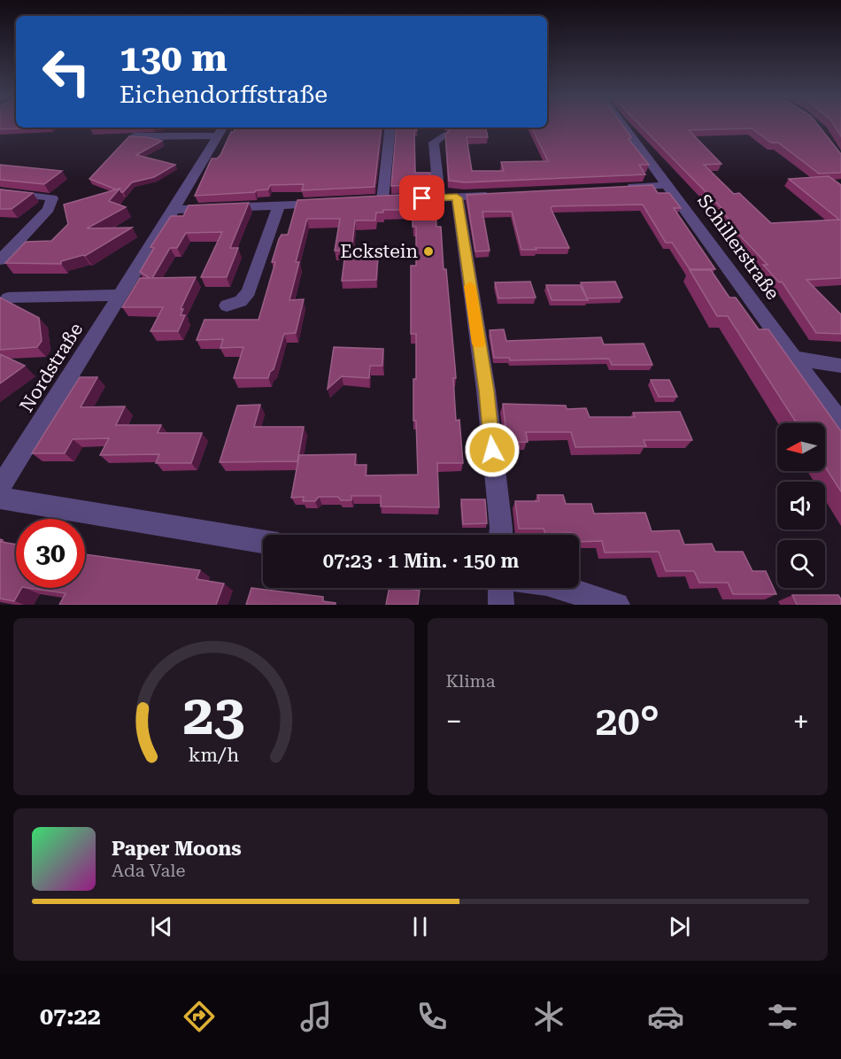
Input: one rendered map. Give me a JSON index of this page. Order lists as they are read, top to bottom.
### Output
{
  "streets": {
    "street": ["Schillerstraße", "Nordstraße"]
  },
  "places": ["Eckstein"],
  "north": "left",
  "page": {
    "turn": ["130 m", "Eichendorffstraße"],
    "limit": "30",
    "trip": "07:23 · 1 Min. · 150 m",
    "tile": "Klima",
    "heat": ["−", "20°", "+"],
    "song": ["Paper Moons", "Ada Vale"],
    "tabs": "07:22",
    "gauge": ["23", "km/h"]
  }
}
